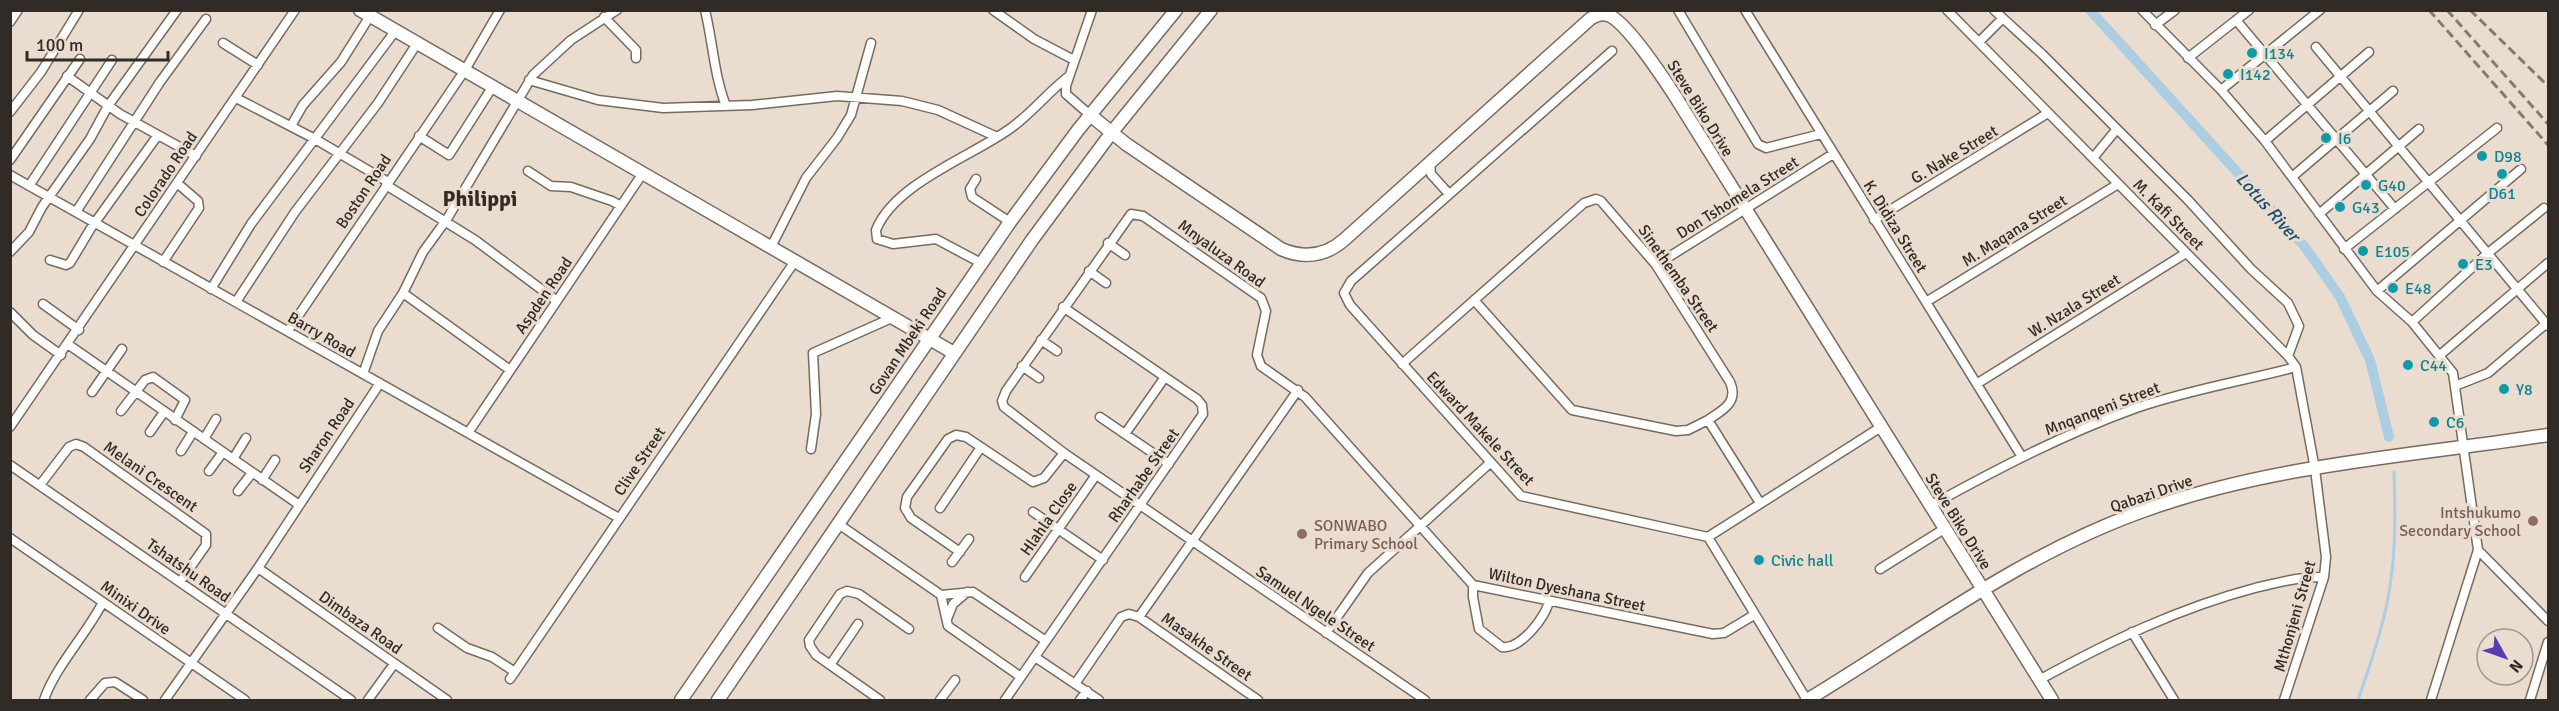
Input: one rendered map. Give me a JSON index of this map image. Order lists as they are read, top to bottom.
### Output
{
  "streets": {
    "main road": ["Steve Biko Drive", "Govan Mbeki Road", "Qabazi Drive"],
    "street": [
      "G. Nake Street",
      "Colorado Road",
      "Boston Road",
      "Don Tshomela Street",
      "M. Kafi Street",
      "K. Didiza Street",
      "M. Maqana Street",
      "Mnyaluza Road",
      "Sinethemba Street",
      "Aspden Road",
      "W. Nzala Street",
      "Barry Road",
      "Mnqanqeni Street",
      "Edward Makele Street",
      "Sharon Road",
      "Clive Street",
      "Rharhabe Street",
      "Melani Crescent",
      "Hlahla Close",
      "Tshatshu Road",
      "Wilton Dyeshana Street",
      "Minixi Drive",
      "Samuel Ngele Street",
      "Mthonjeni Street",
      "Dimbaza Road",
      "Masakhe Street"
    ]
  },
  "crossings": [
    ["Steve Biko Drive", "Don Tshomela Street"],
    ["Steve Biko Drive", "Govan Mbeki Road"],
    ["Steve Biko Drive", "Mnqanqeni Street"],
    ["Steve Biko Drive", "Qabazi Drive"],
    ["G. Nake Street", "M. Kafi Street"],
    ["G. Nake Street", "K. Didiza Street"],
    ["Colorado Road", "Barry Road"],
    ["Boston Road", "Barry Road"],
    ["Don Tshomela Street", "K. Didiza Street"],
    ["Don Tshomela Street", "Sinethemba Street"],
    ["M. Kafi Street", "M. Maqana Street"],
    ["M. Kafi Street", "W. Nzala Street"],
    ["M. Kafi Street", "Mnqanqeni Street"],
    ["M. Kafi Street", "Qabazi Drive"],
    ["M. Kafi Street", "Mthonjeni Street"],
    ["K. Didiza Street", "M. Maqana Street"],
    ["K. Didiza Street", "W. Nzala Street"],
    ["K. Didiza Street", "Mnqanqeni Street"],
    ["Mnyaluza Road", "Rharhabe Street"],
    ["Mnyaluza Road", "Hlahla Close"],
    ["Mnyaluza Road", "Wilton Dyeshana Street"],
    ["Mnyaluza Road", "Samuel Ngele Street"],
    ["Sinethemba Street", "Edward Makele Street"],
    ["Aspden Road", "Barry Road"],
    ["Barry Road", "Sharon Road"],
    ["Barry Road", "Clive Street"],
    ["Sharon Road", "Tshatshu Road"],
    ["Sharon Road", "Minixi Drive"],
    ["Sharon Road", "Dimbaza Road"],
    ["Melani Crescent", "Tshatshu Road"],
    ["Qabazi Drive", "Mthonjeni Street"]
  ],
  "districts": ["Philippi"],
  "water": ["Lotus River"],
  "places": [
    "I134",
    "I142",
    "I6",
    "D98",
    "D61",
    "G40",
    "G43",
    "E105",
    "E3",
    "E48",
    "C44",
    "Y8",
    "C6",
    "Intshukumo Secondary School",
    "SONWABO Primary School",
    "Civic hall"
  ],
  "scale_bar": "100 m",
  "north": "bottom right"
}
